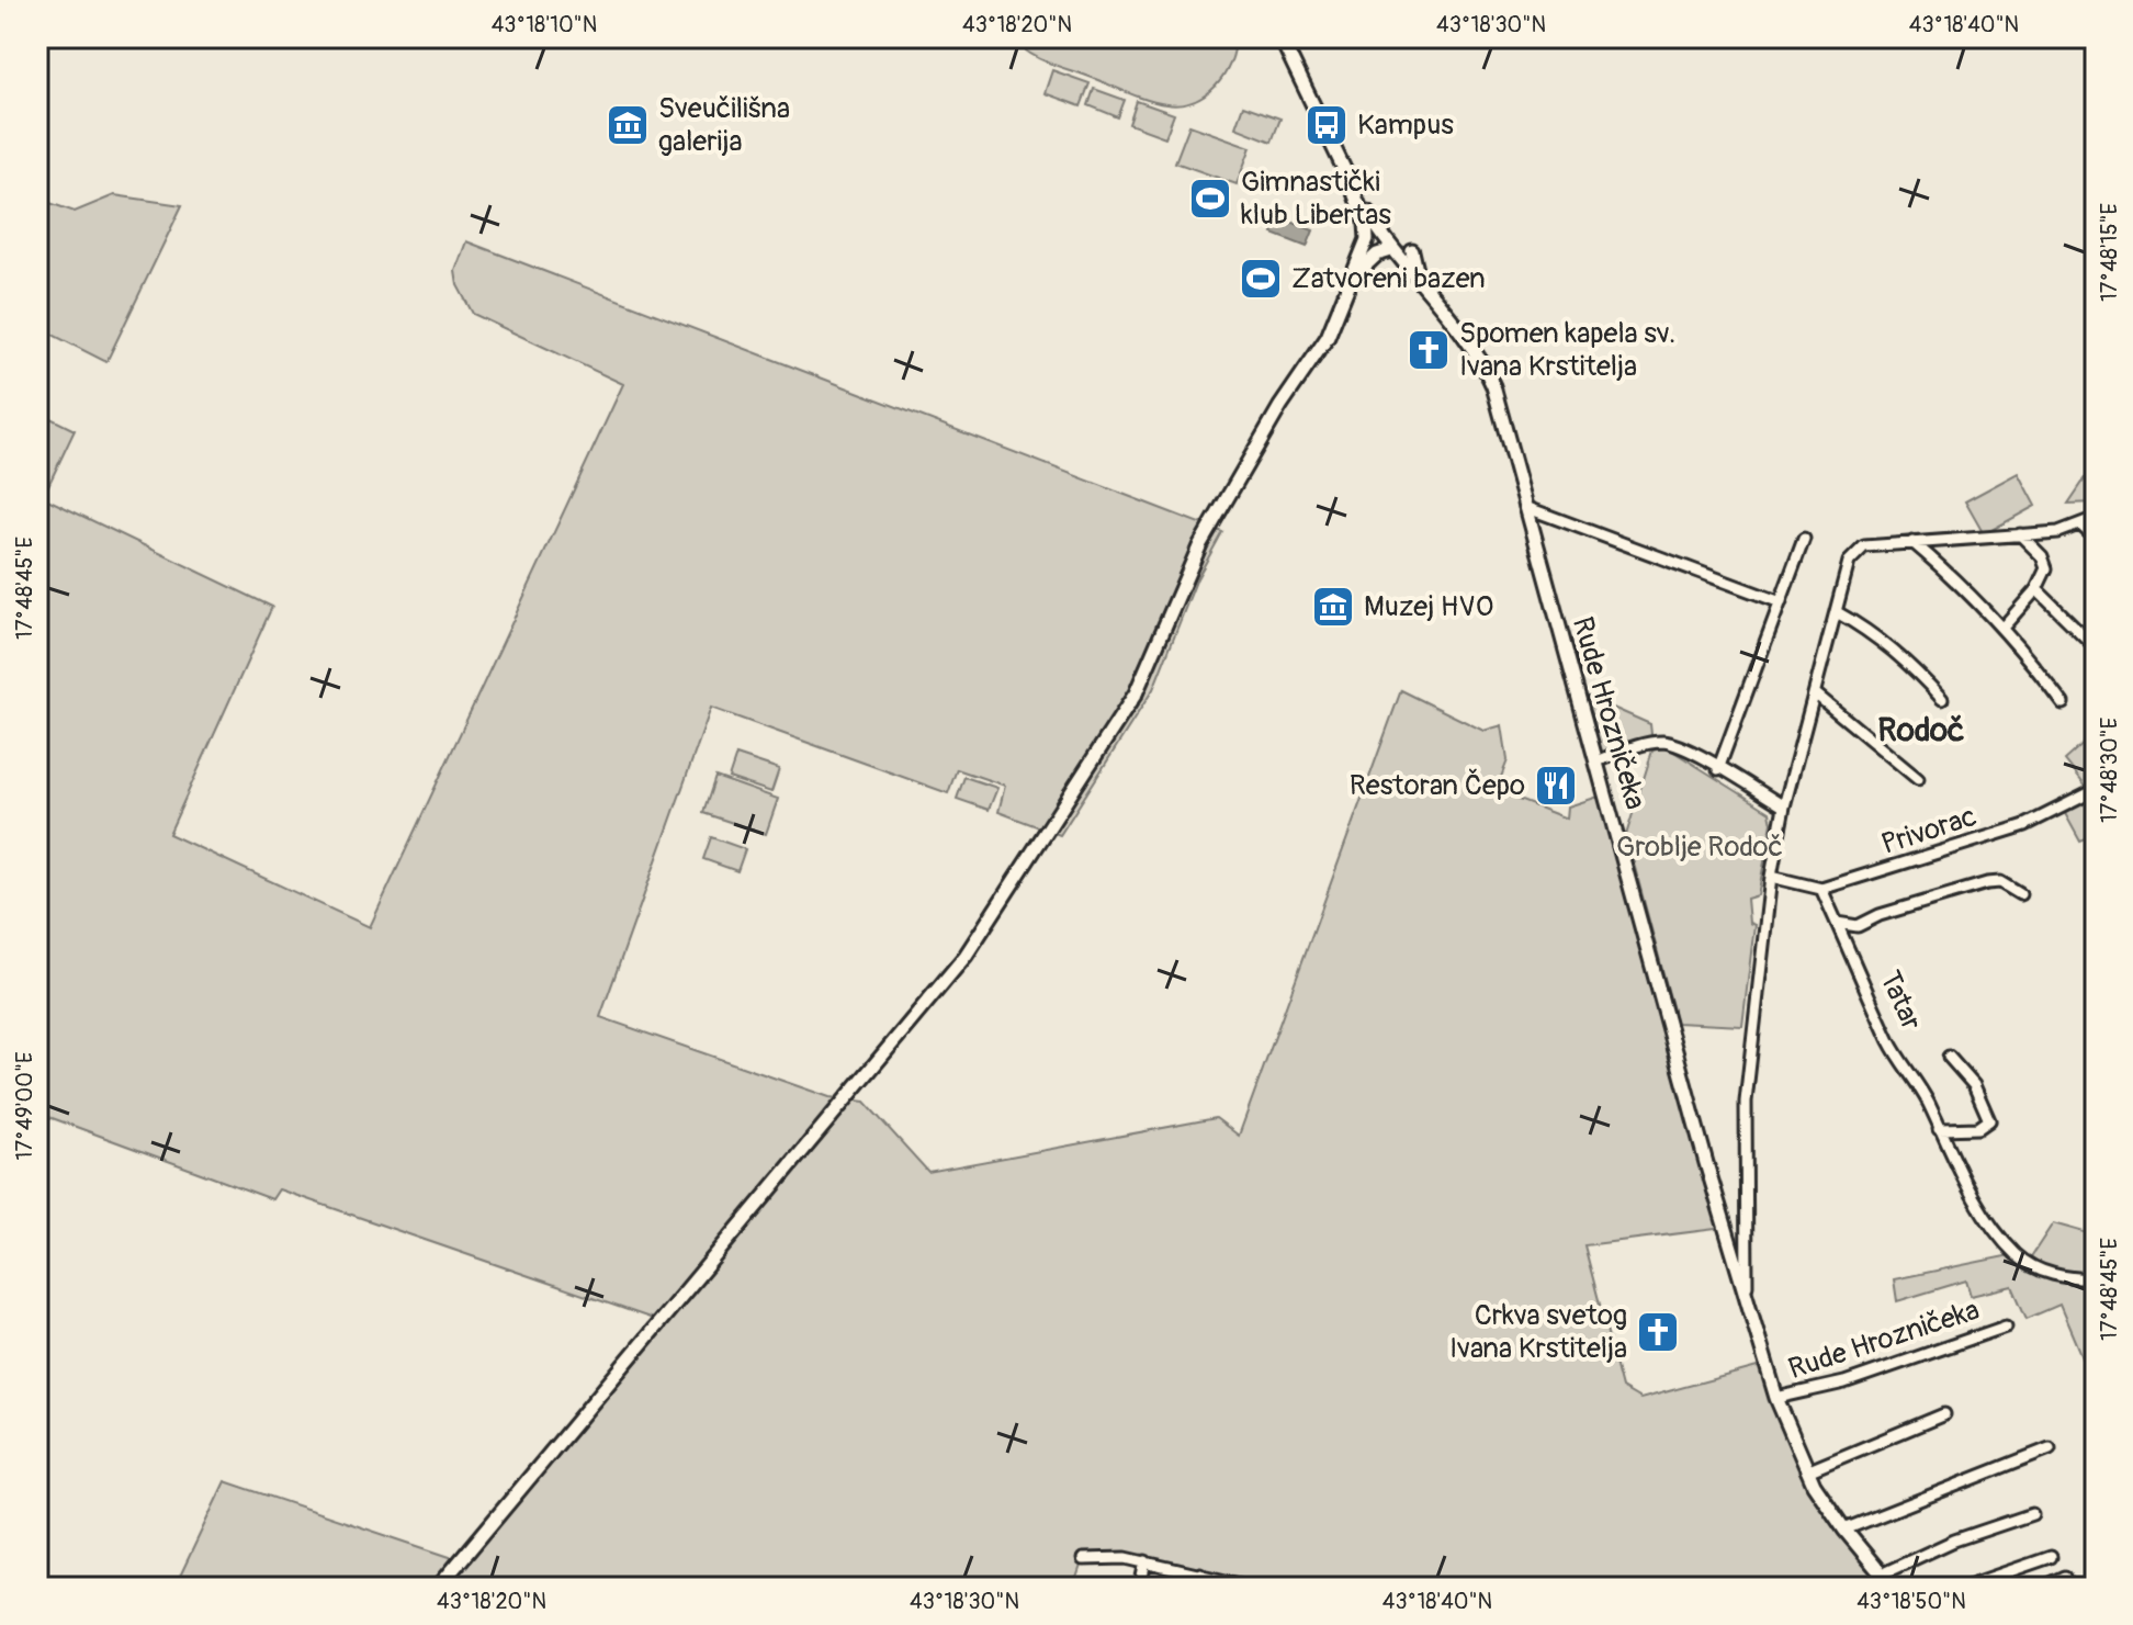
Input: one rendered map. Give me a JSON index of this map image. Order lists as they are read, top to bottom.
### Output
{
  "streets": {
    "street": ["Rude Hrozničeka", "Privorac", "Tatar"]
  },
  "crossings": [
    ["Privorac", "Tatar"]
  ],
  "districts": ["Rodoč"],
  "parks": ["Groblje Rodoč"],
  "places": {
    "museum": ["Sveučilišna galerija", "Muzej HVO"],
    "bus stop": ["Kampus"],
    "sports": ["Gimnastički klub Libertas", "Zatvoreni bazen"],
    "church": ["Spomen kapela sv. Ivana Krstitelja", "Crkva svetog Ivana Krstitelja"],
    "restaurant": ["Restoran Čepo"]
  },
  "coordinates": [
    "43°18'10\"N",
    "43°18'20\"N",
    "43°18'30\"N",
    "43°18'40\"N",
    "17°48'15\"E",
    "17°48'45\"E",
    "17°48'30\"E",
    "17°49'00\"E",
    "43°18'50\"N"
  ]
}
